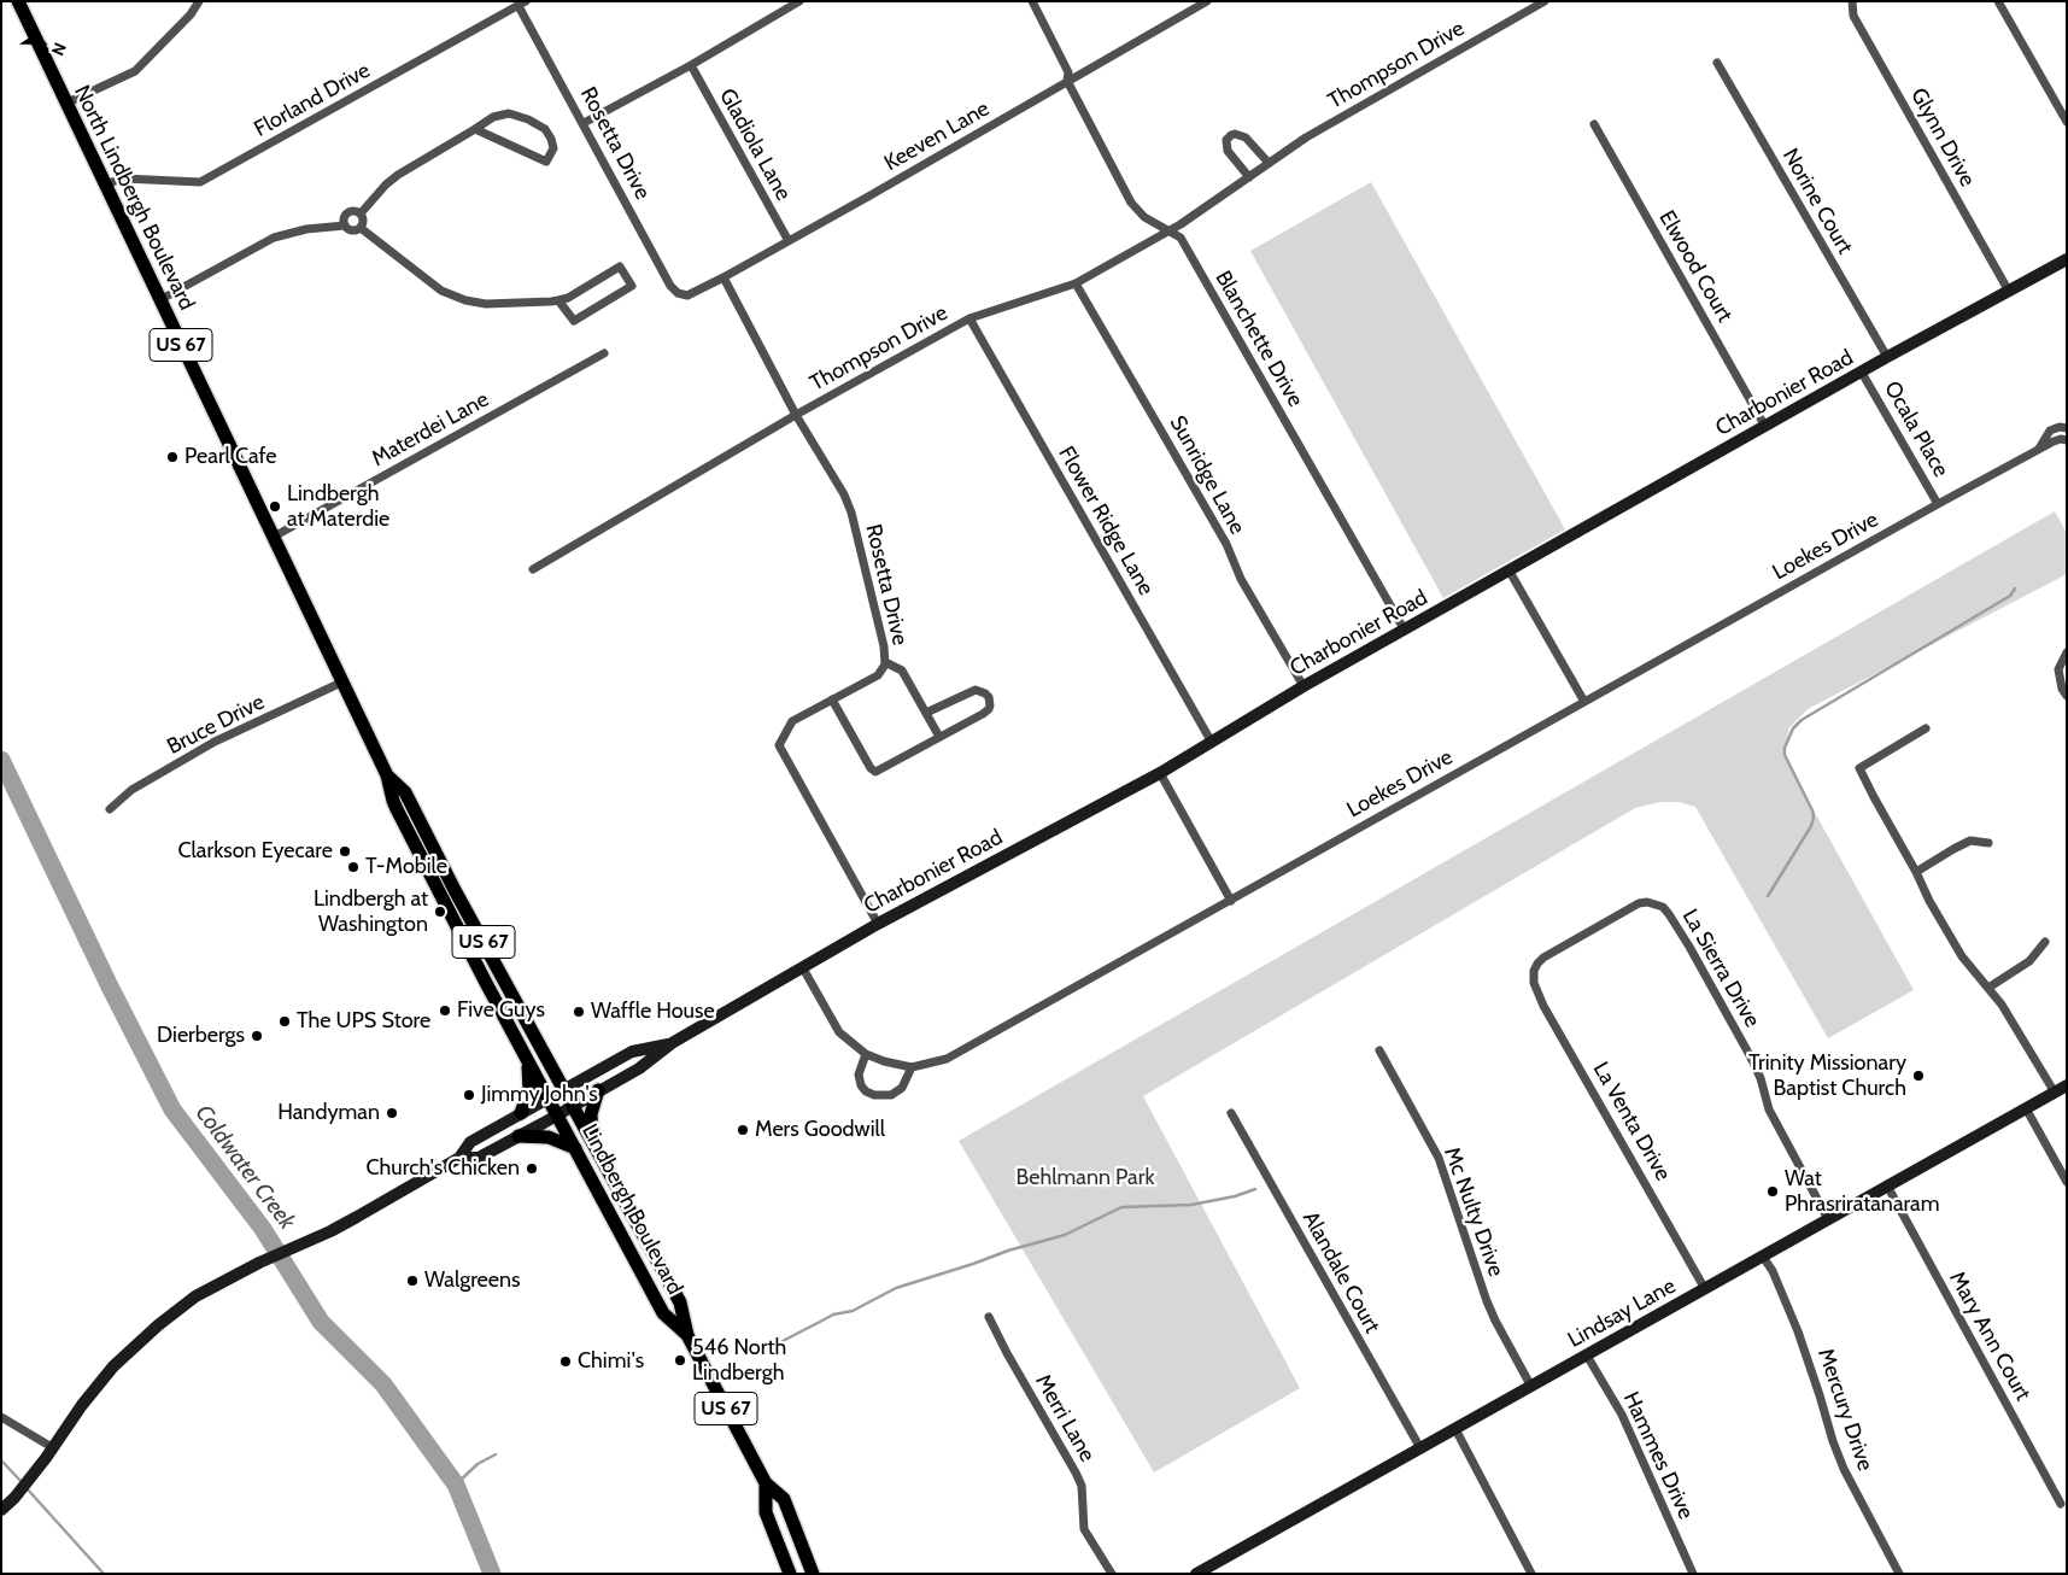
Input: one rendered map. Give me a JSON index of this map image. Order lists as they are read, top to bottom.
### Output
{
  "streets": {
    "main road": [
      "North Lindbergh Boulevard",
      "US 67",
      "Charbonier Road",
      "Lindbergh Boulevard",
      "Lindsay Lane"
    ],
    "street": [
      "Thompson Drive",
      "Florland Drive",
      "Keeven Lane",
      "Glynn Drive",
      "Rosetta Drive",
      "Gladiola Lane",
      "Norine Court",
      "Elwood Court",
      "Blanchette Drive",
      "Materdei Lane",
      "Ocala Place",
      "Sunridge Lane",
      "Flower Ridge Lane",
      "Loekes Drive",
      "Bruce Drive",
      "La Sierra Drive",
      "La Venta Drive",
      "Mc Nulty Drive",
      "Alandale Court",
      "Mary Ann Court",
      "Mercury Drive",
      "Merri Lane",
      "Hammes Drive"
    ]
  },
  "crossings": [
    ["Thompson Drive", "Rosetta Drive"],
    ["Thompson Drive", "Blanchette Drive"],
    ["Thompson Drive", "Sunridge Lane"],
    ["Thompson Drive", "Flower Ridge Lane"],
    ["Florland Drive", "Rosetta Drive"],
    ["Florland Drive", "North Lindbergh Boulevard"],
    ["Keeven Lane", "Rosetta Drive"],
    ["Keeven Lane", "Gladiola Lane"],
    ["Keeven Lane", "Blanchette Drive"],
    ["Glynn Drive", "Charbonier Road"],
    ["Rosetta Drive", "Charbonier Road"],
    ["North Lindbergh Boulevard", "Materdei Lane"],
    ["North Lindbergh Boulevard", "Bruce Drive"],
    ["North Lindbergh Boulevard", "Lindbergh Boulevard"],
    ["Norine Court", "Charbonier Road"],
    ["Elwood Court", "Charbonier Road"],
    ["Blanchette Drive", "Charbonier Road"],
    ["Charbonier Road", "Ocala Place"],
    ["Charbonier Road", "Sunridge Lane"],
    ["Charbonier Road", "Flower Ridge Lane"],
    ["Charbonier Road", "Loekes Drive"],
    ["Charbonier Road", "Lindbergh Boulevard"],
    ["Ocala Place", "Loekes Drive"],
    ["La Sierra Drive", "La Venta Drive"],
    ["La Sierra Drive", "Lindsay Lane"],
    ["La Venta Drive", "Lindsay Lane"],
    ["Mc Nulty Drive", "Lindsay Lane"],
    ["Alandale Court", "Lindsay Lane"],
    ["Lindsay Lane", "Mary Ann Court"],
    ["Lindsay Lane", "Mercury Drive"],
    ["Lindsay Lane", "Hammes Drive"]
  ],
  "water": ["Coldwater Creek"],
  "parks": ["Behlmann Park"],
  "places": [
    "Pearl Cafe",
    "Lindbergh at Materdie",
    "Clarkson Eyecare",
    "T-Mobile",
    "Lindbergh at Washington",
    "Five Guys",
    "Waffle House",
    "The UPS Store",
    "Dierbergs",
    "Trinity Missionary Baptist Church",
    "Jimmy John's",
    "Handyman",
    "Mers Goodwill",
    "Church's Chicken",
    "Wat Phrasriratanaram",
    "Walgreens",
    "546 North Lindbergh",
    "Chimi's"
  ],
  "north": "bottom right"
}
